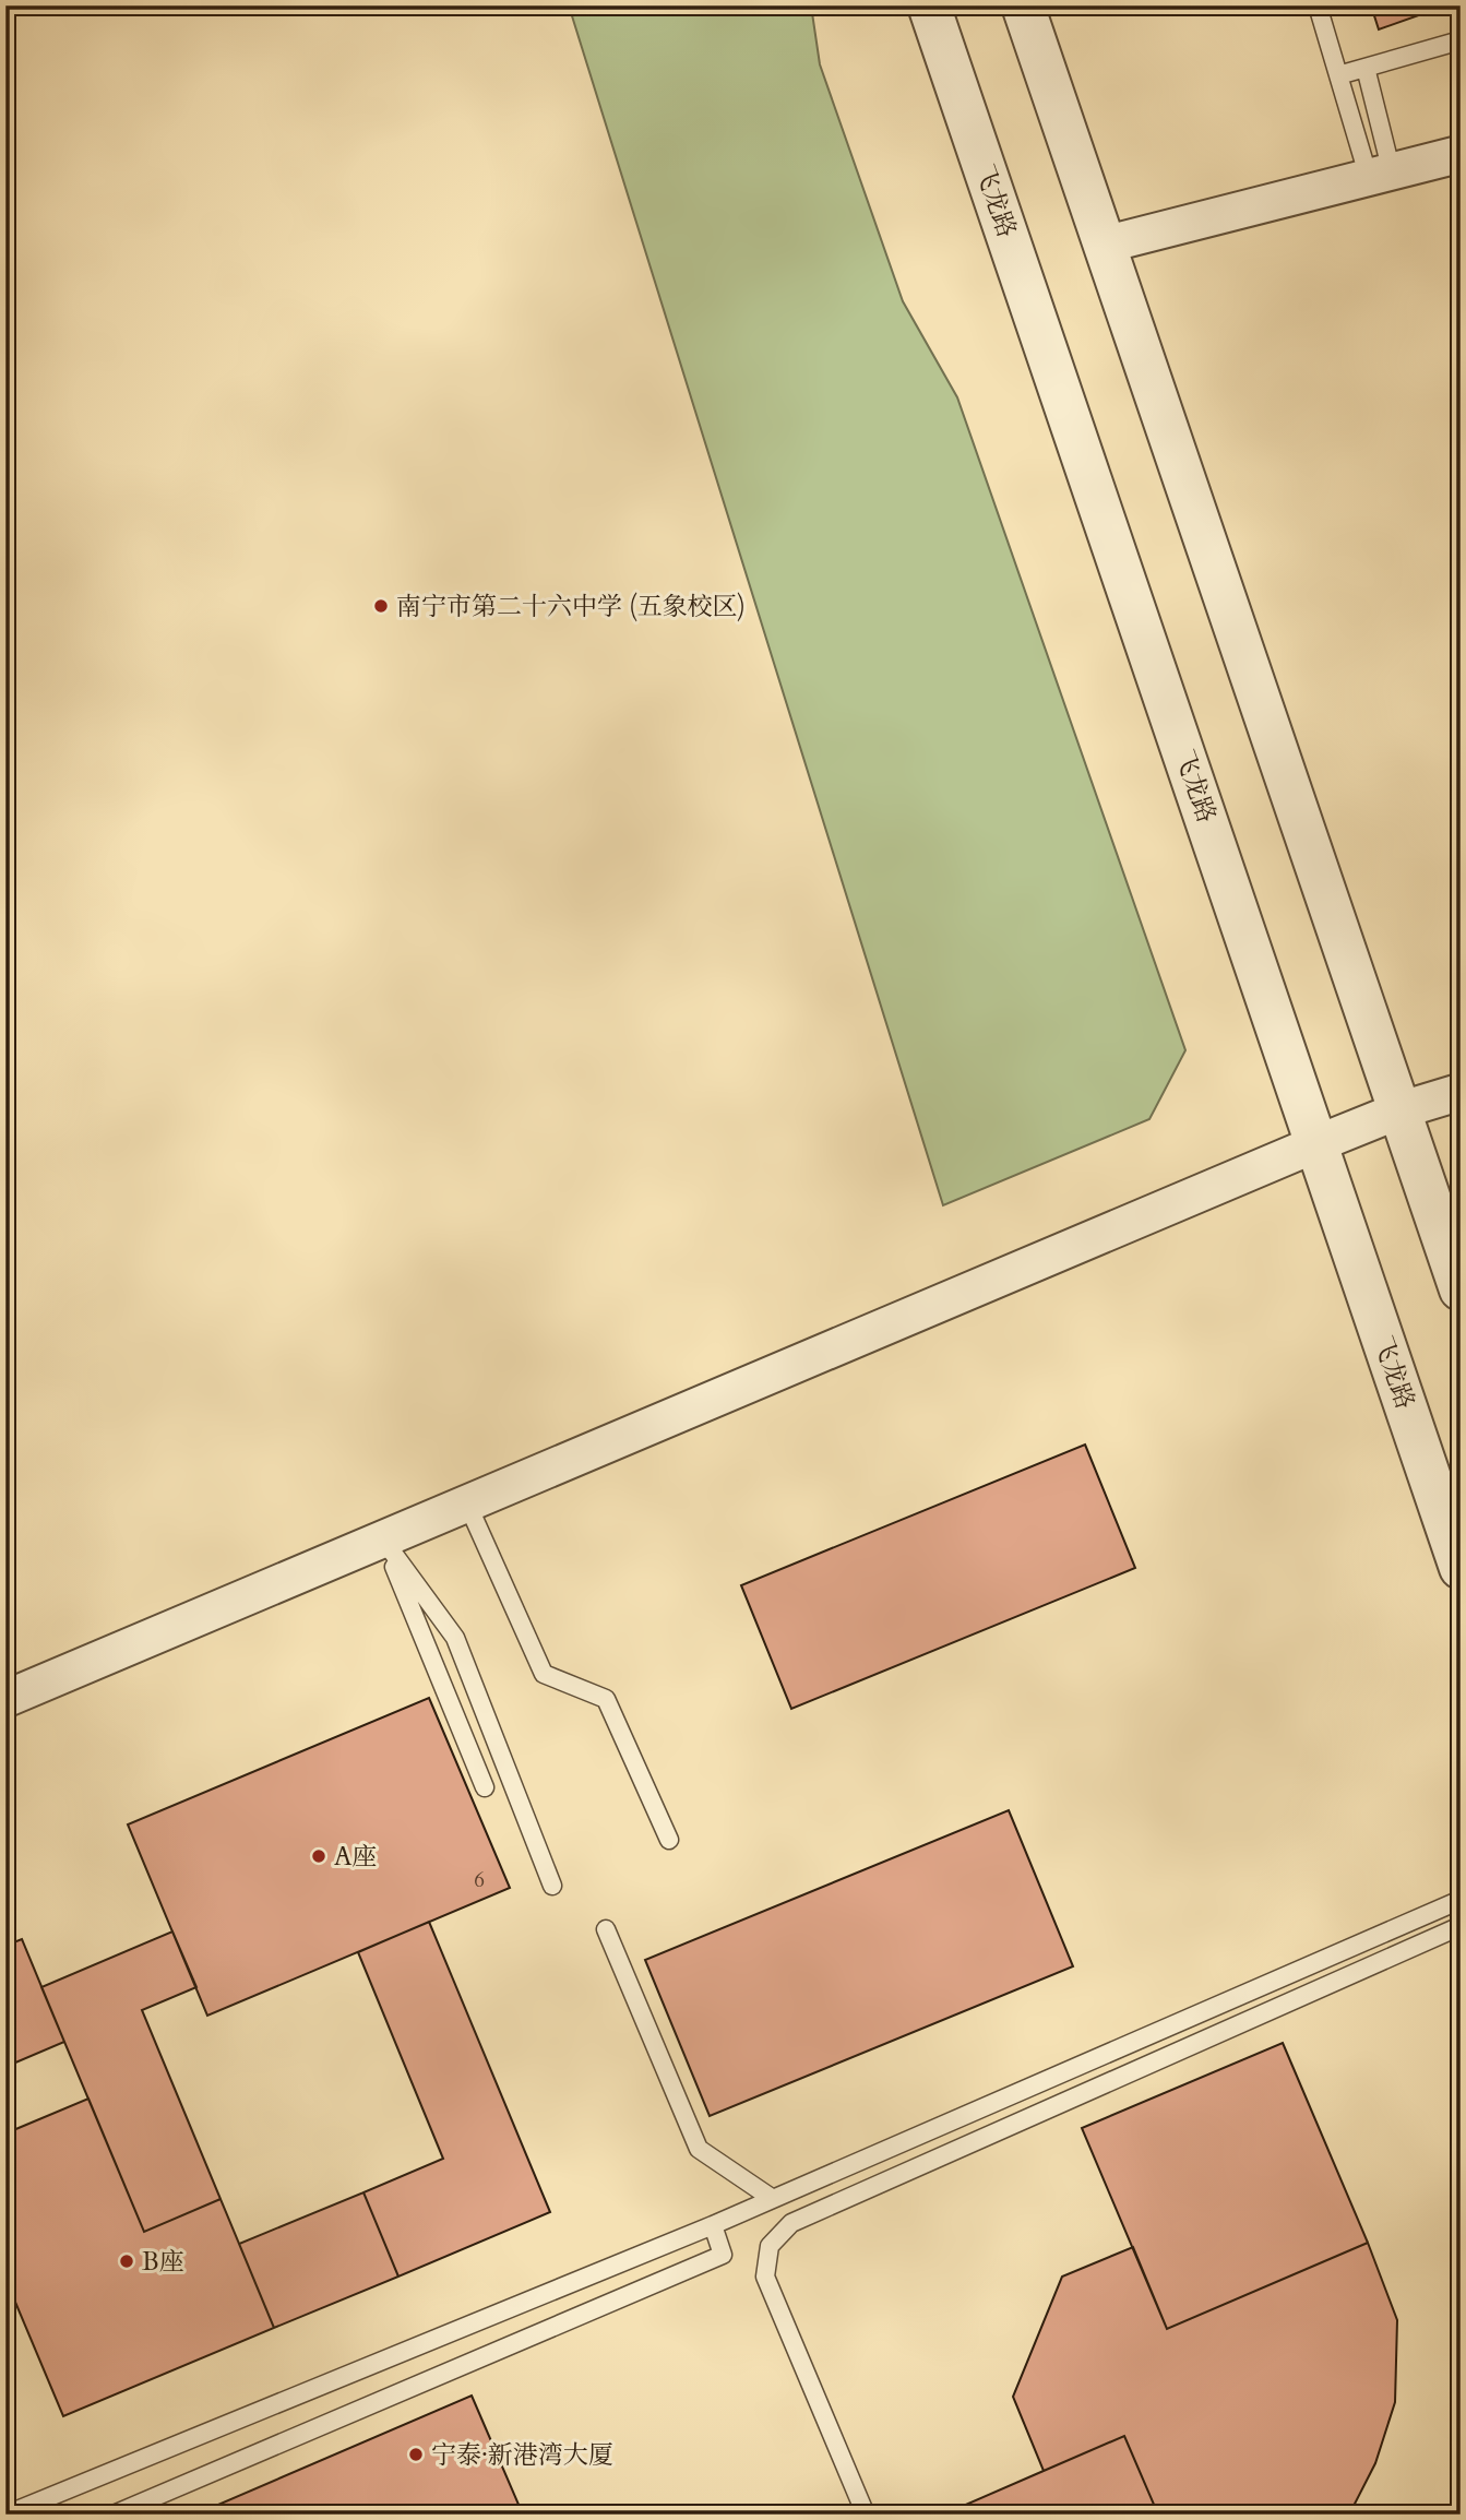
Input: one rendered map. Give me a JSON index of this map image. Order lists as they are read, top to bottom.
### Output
{
  "streets": {
    "street": ["飞龙路"]
  },
  "places": [
    "南宁市第二十六中学 (五象校区)",
    "A座",
    "B座",
    "宁泰·新港湾大厦"
  ],
  "house_numbers": ["6"]
}
